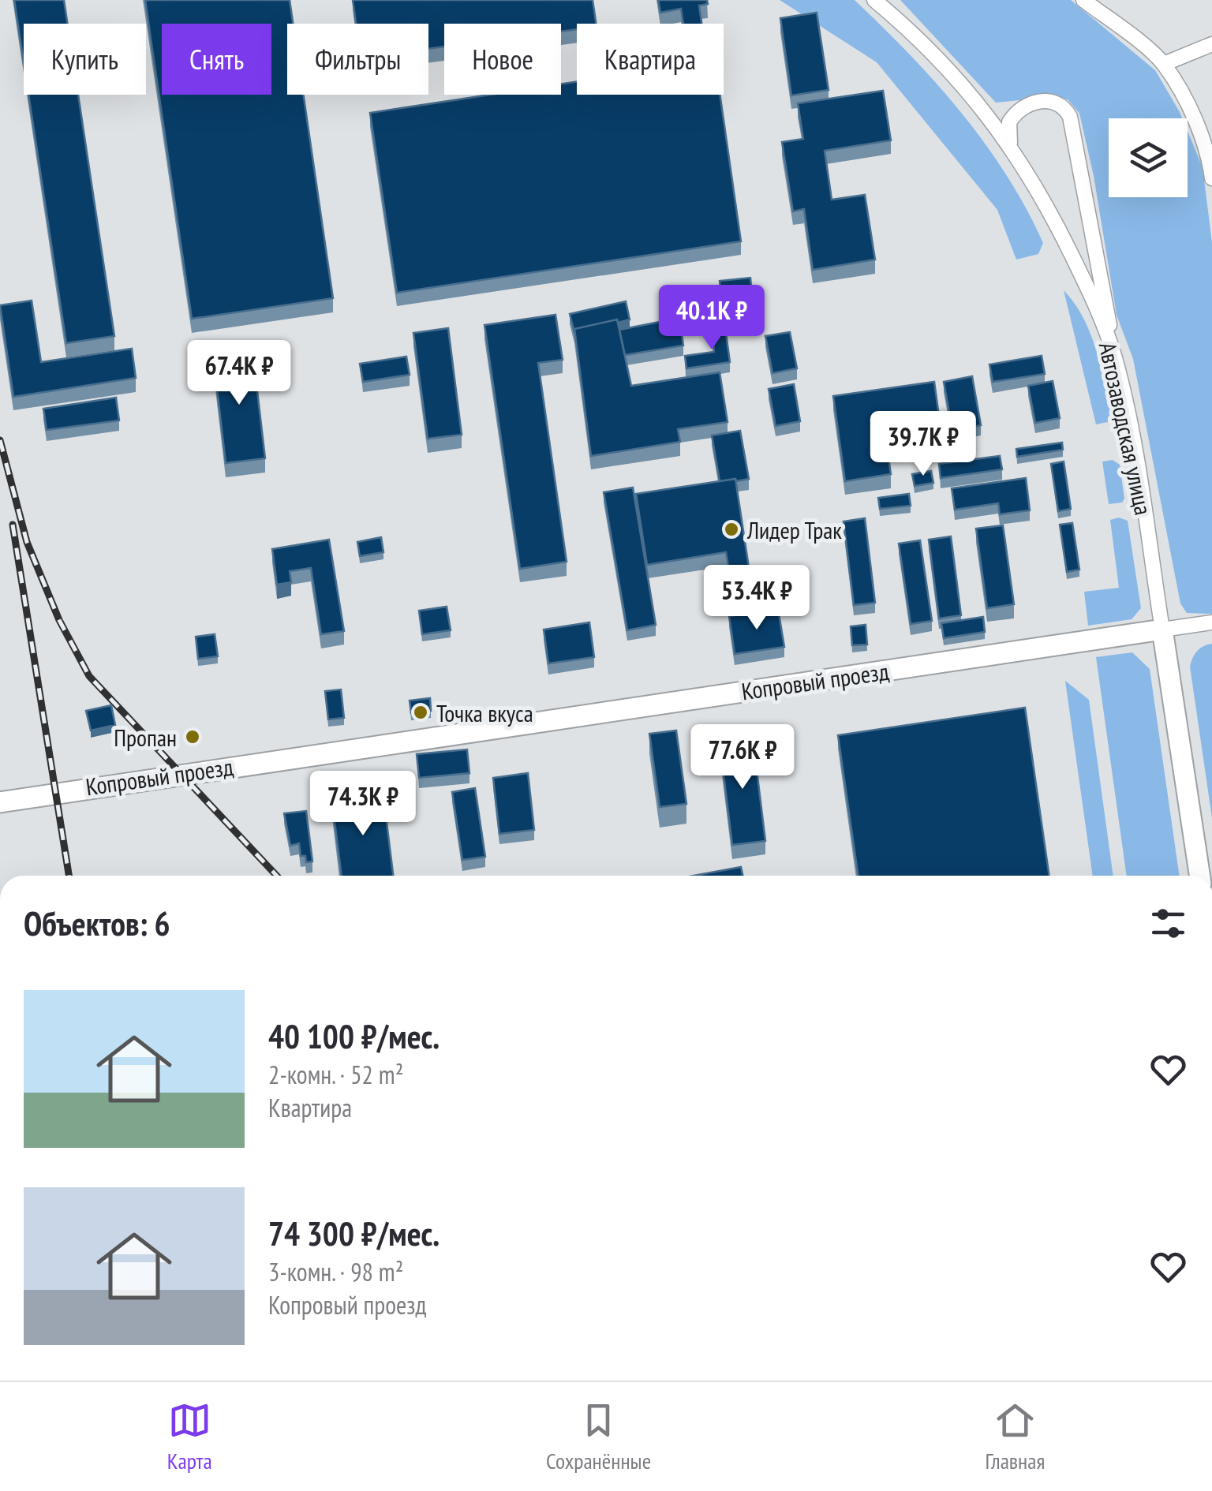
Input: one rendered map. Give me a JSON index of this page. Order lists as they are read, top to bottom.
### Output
{
  "streets": {
    "main road": ["Автозаводская улица", "Копровый проезд"]
  },
  "crossings": [
    ["Автозаводская улица", "Копровый проезд"]
  ],
  "places": ["Лидер Трак", "Точка вкуса", "Пропан"],
  "page": {
    "chip": [
      "Купить",
      "Снять",
      "Фильтры",
      "Новое",
      "Квартира"
    ],
    "price": [
      "40.1K ₽",
      "67.4K ₽",
      "39.7K ₽",
      "53.4K ₽",
      "77.6K ₽",
      "74.3K ₽"
    ],
    "heading": "Объектов: 6",
    "list": [
      {
        "name": "40 100 ₽/мес.",
        "note": "2-комн. · 52 m² · Квартира"
      },
      {
        "name": "74 300 ₽/мес.",
        "note": "3-комн. · 98 m² · Копровый проезд"
      }
    ],
    "tabs": ["Карта", "Сохранённые", "Главная"]
  }
}
